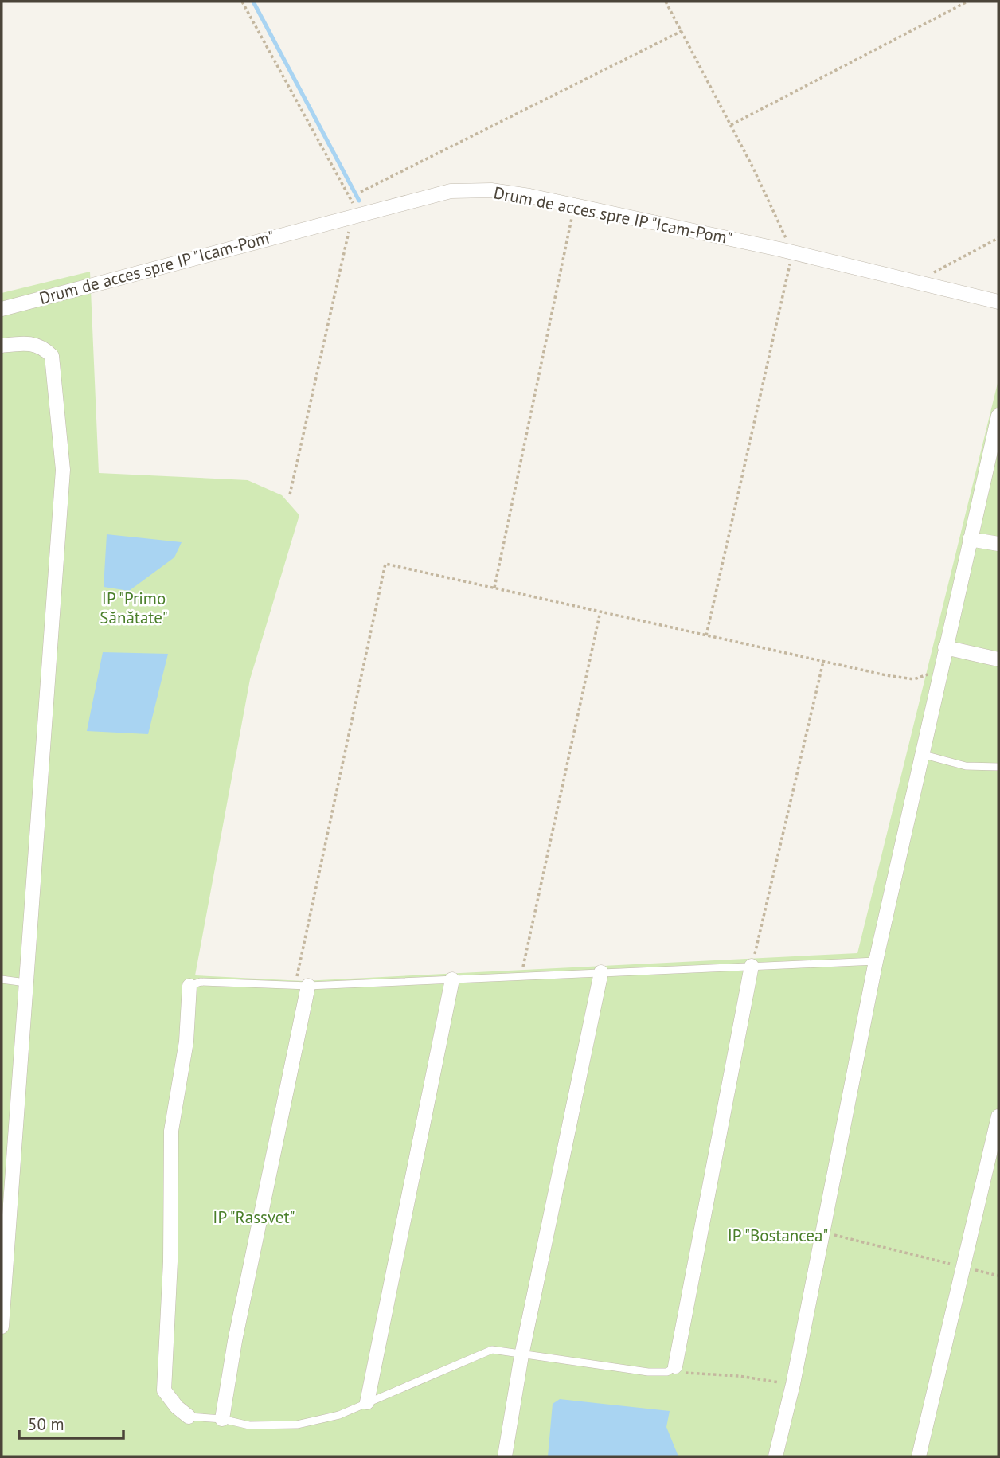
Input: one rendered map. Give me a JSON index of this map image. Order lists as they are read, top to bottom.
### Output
{
  "streets": {
    "street": ["Drum de acces spre IP \"Icam-Pom\""]
  },
  "parks": ["IP \"Primo Sănătate\"", "IP \"Rassvet\"", "IP \"Bostancea\""],
  "scale_bar": "50 m"
}
